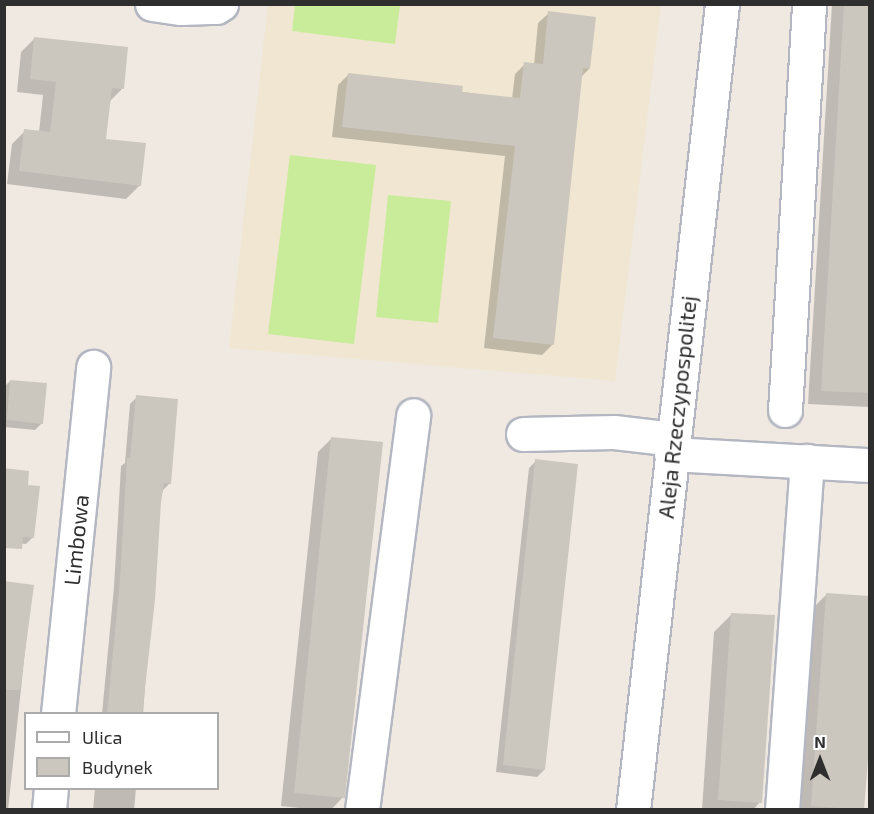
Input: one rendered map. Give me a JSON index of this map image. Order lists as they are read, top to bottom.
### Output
{
  "streets": {
    "street": ["Aleja Rzeczypospolitej", "Limbowa"]
  },
  "legend": ["Ulica", "Budynek"],
  "north": "top"
}
